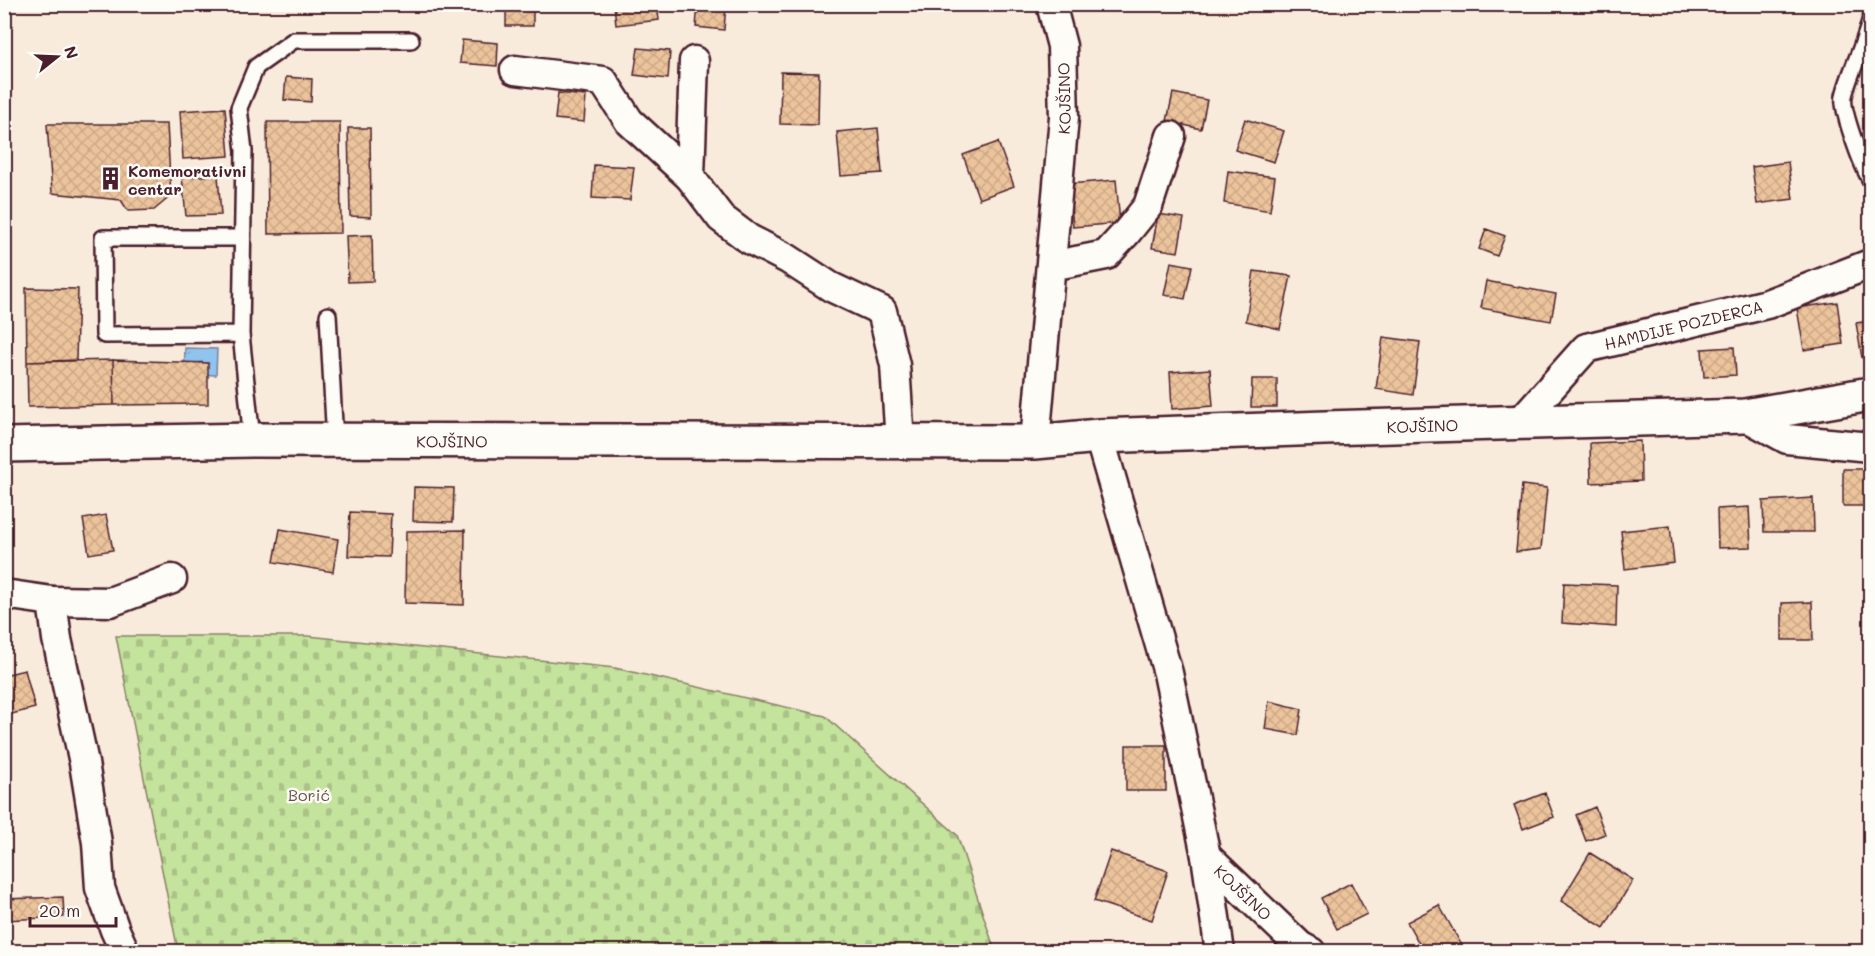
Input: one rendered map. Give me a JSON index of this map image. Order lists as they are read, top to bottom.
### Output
{
  "streets": {
    "street": ["KOJŠINO", "HAMDIJE POZDERCA"]
  },
  "crossings": [
    ["KOJŠINO", "HAMDIJE POZDERCA"]
  ],
  "parks": ["Borić"],
  "places": {
    "building": ["Komemorativni centar"]
  },
  "scale_bar": "20 m",
  "north": "right"
}
